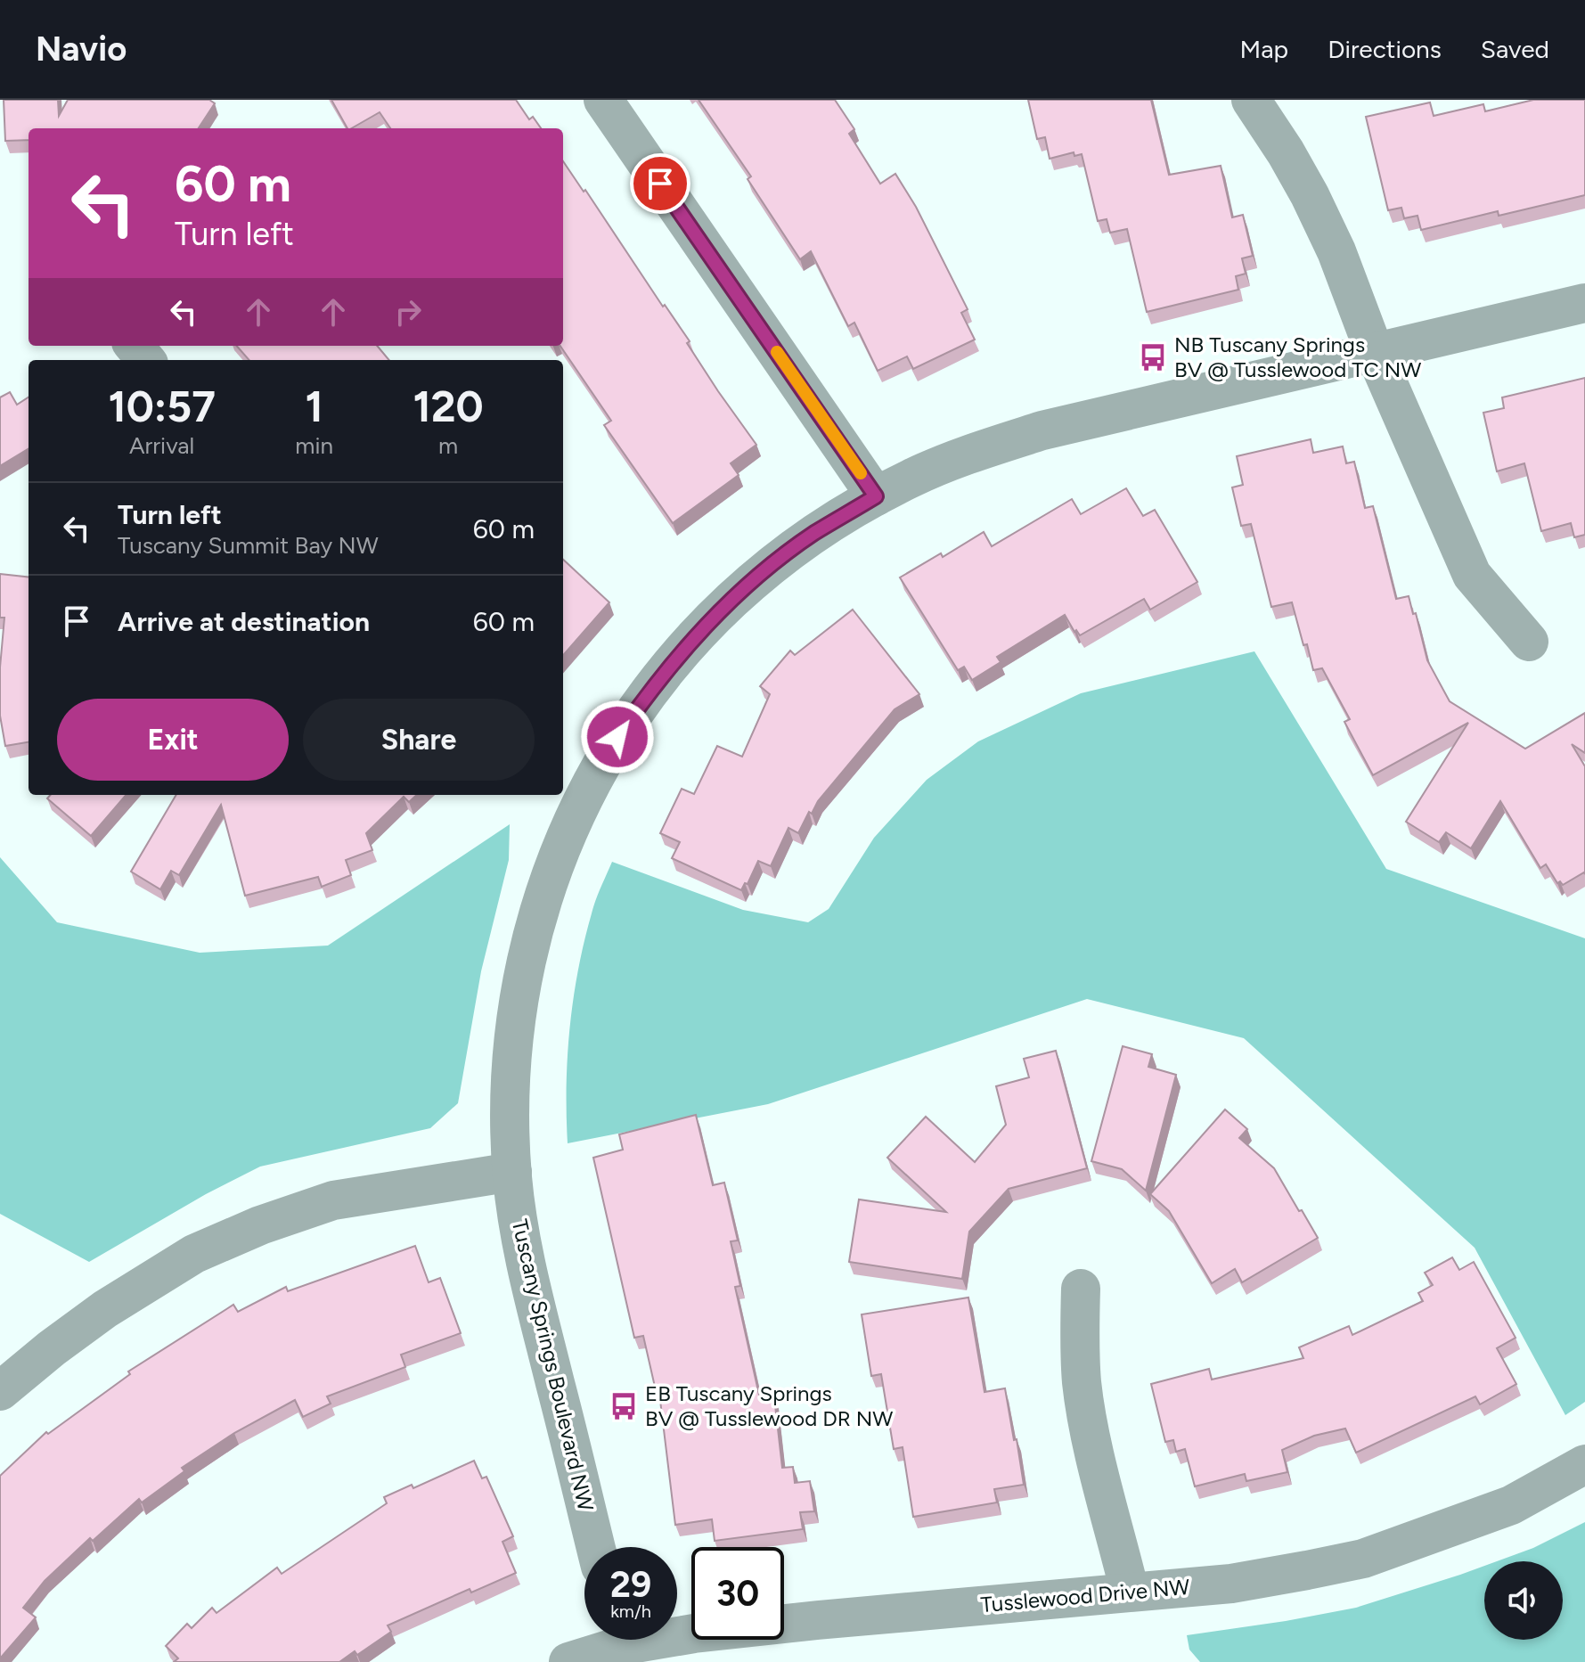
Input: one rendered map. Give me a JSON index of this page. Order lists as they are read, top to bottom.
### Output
{
  "streets": {
    "street": ["Tuscany Springs Boulevard NW", "Tusslewood Drive NW"]
  },
  "places": {
    "bus stop": ["NB Tuscany Springs BV @ Tusslewood TC NW", "EB Tuscany Springs BV @ Tusslewood DR NW"]
  },
  "page": {
    "header": "Navio",
    "nav": ["Map", "Directions", "Saved"],
    "turn": ["60 m", "Turn left"],
    "eta": [
      "10:57",
      "Arrival",
      "1",
      "min",
      "120",
      "m"
    ],
    "list": [
      {
        "name": "Turn left",
        "note": "Tuscany Summit Bay NW",
        "value": "60 m"
      },
      {
        "name": "Arrive at destination",
        "value": "60 m"
      }
    ],
    "buttons": ["Exit", "Share"],
    "speed": "29 km/h",
    "limit": "30"
  }
}
